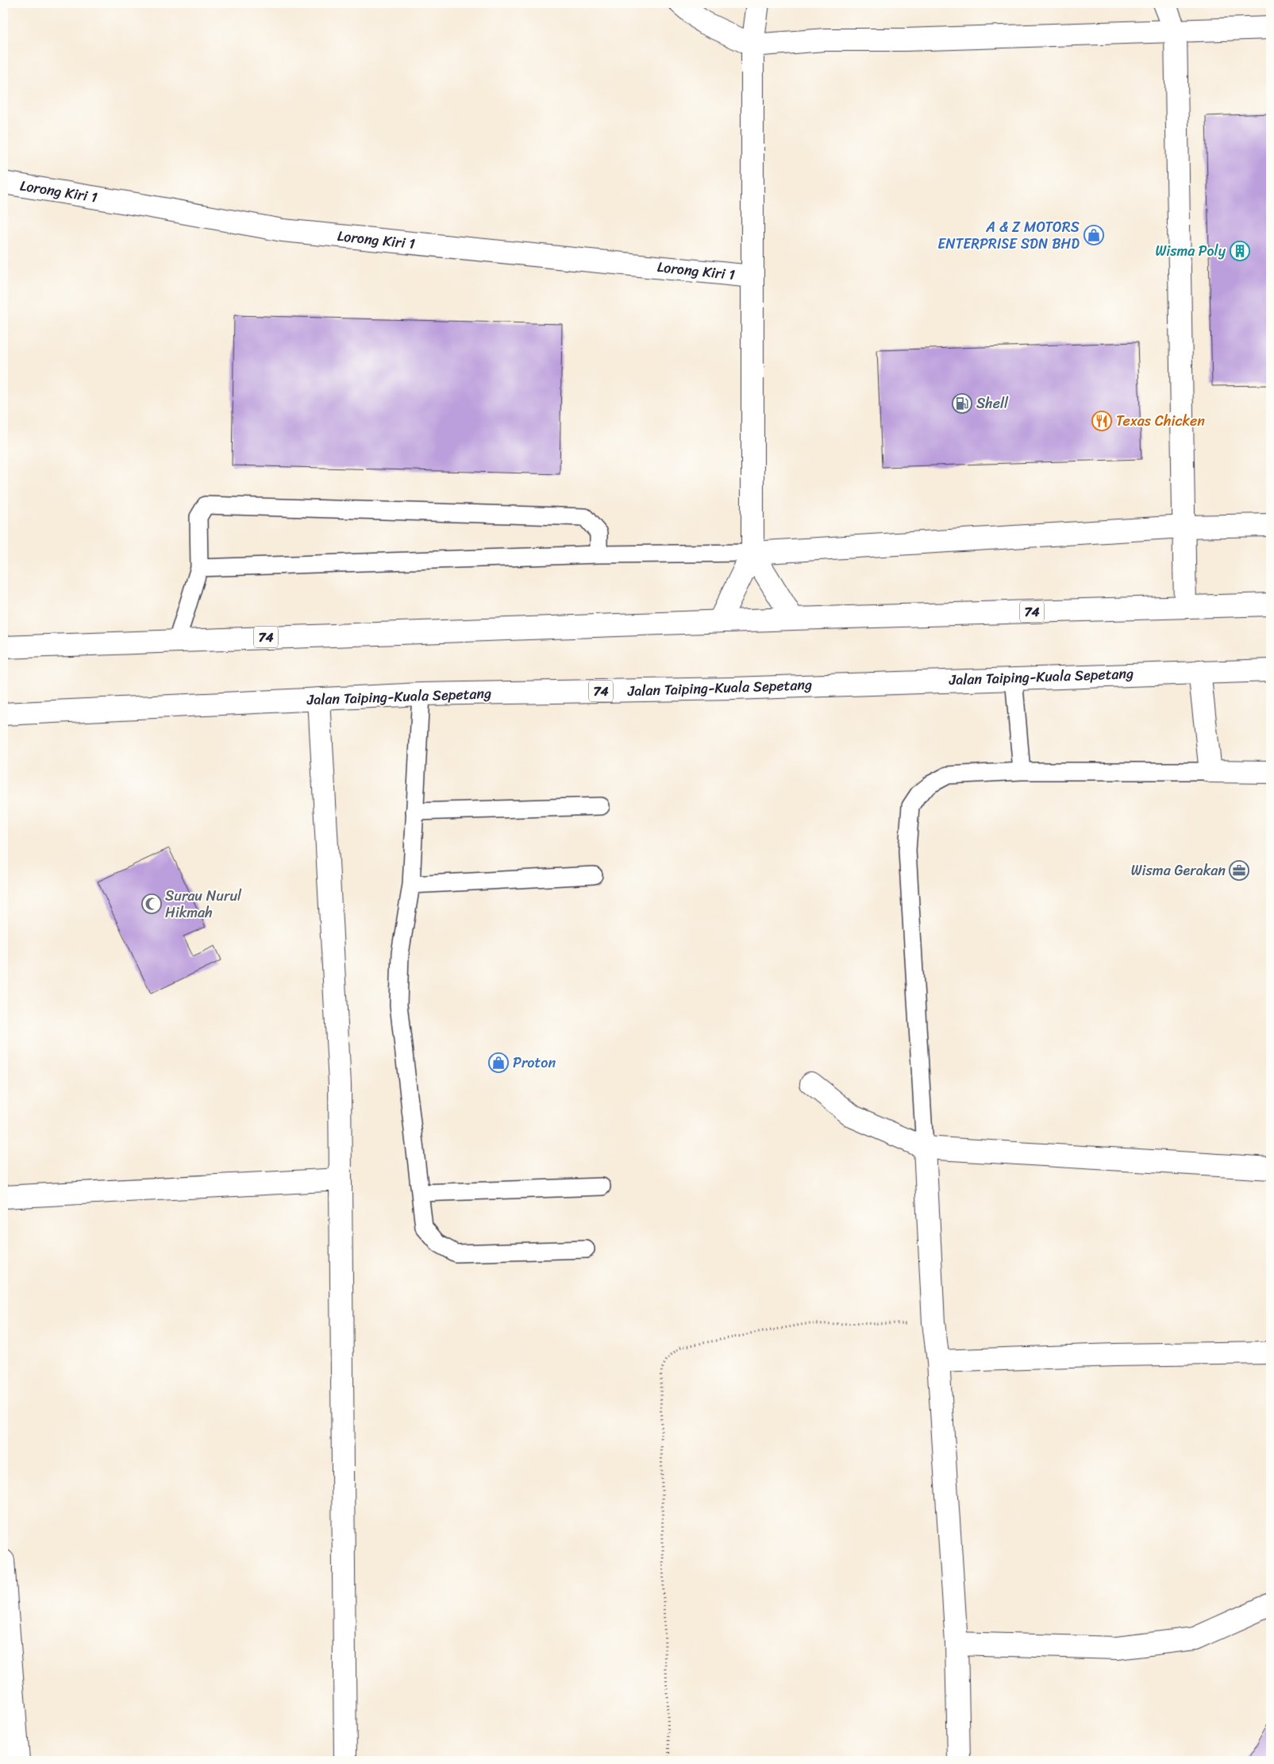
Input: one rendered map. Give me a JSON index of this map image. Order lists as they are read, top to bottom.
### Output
{
  "streets": {
    "street": ["Lorong Kiri 1", "74", "Jalan Taiping-Kuala Sepetang"]
  },
  "places": {
    "shop": ["A & Z MOTORS ENTERPRISE SDN BHD", "Proton"],
    "building": ["Wisma Poly"],
    "fuel station": ["Shell"],
    "restaurant": ["Texas Chicken"],
    "office": ["Wisma Gerakan"],
    "mosque": ["Surau Nurul Hikmah"]
  }
}
